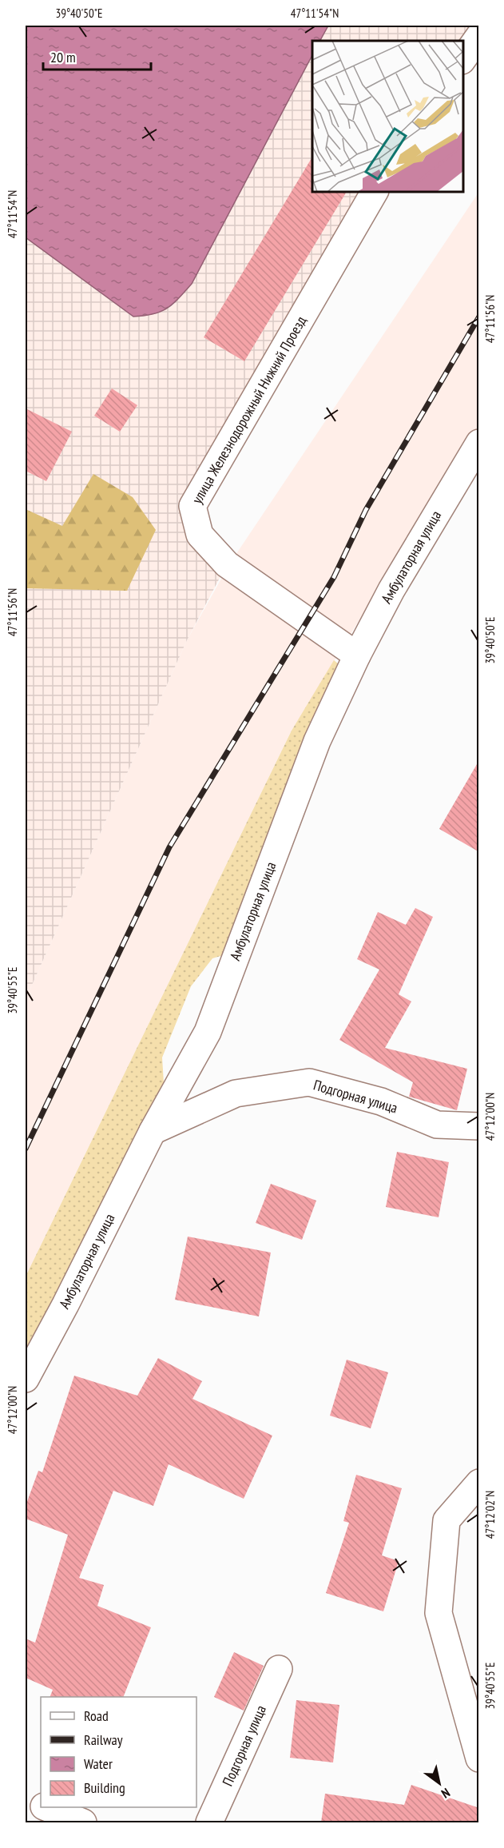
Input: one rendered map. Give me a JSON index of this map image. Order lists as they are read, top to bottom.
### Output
{
  "streets": {
    "street": ["улица Железнодорожный Нижний Проезд", "Амбулаторная улица", "Подгорная улица"]
  },
  "crossings": [
    ["улица Железнодорожный Нижний Проезд", "Амбулаторная улица"],
    ["Амбулаторная улица", "Подгорная улица"]
  ],
  "legend": [
    "Road",
    "Railway",
    "Water",
    "Building"
  ],
  "scale_bar": "20 m",
  "north": "bottom right",
  "coordinates": [
    "39°40'50\"E",
    "47°11'54\"N",
    "47°11'56\"N",
    "39°40'55\"E",
    "47°12'00\"N",
    "47°12'02\"N"
  ]
}
